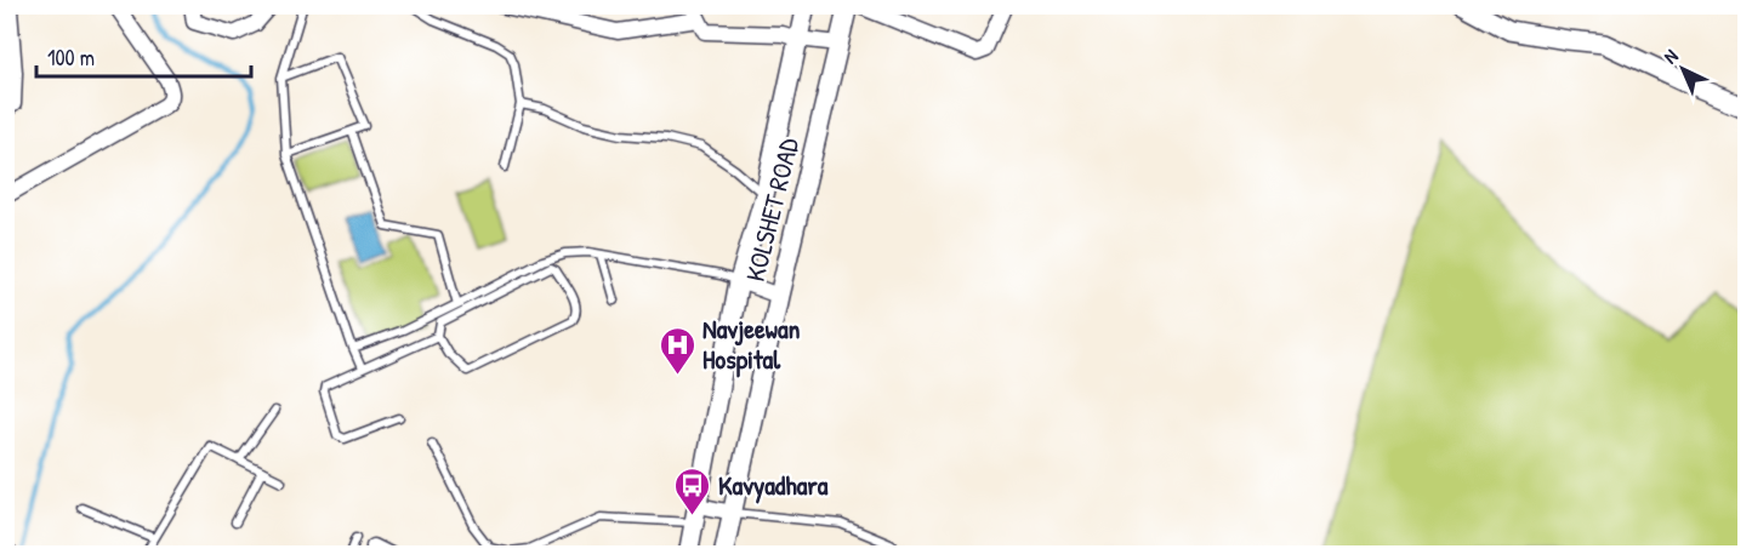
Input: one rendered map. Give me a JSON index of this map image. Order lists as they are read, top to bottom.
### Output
{
  "streets": {
    "street": ["KOLSHET ROAD"]
  },
  "places": {
    "hospital": ["Navjeewan Hospital"],
    "bus stop": ["Kavyadhara"]
  },
  "scale_bar": "100 m",
  "north": "top left"
}
